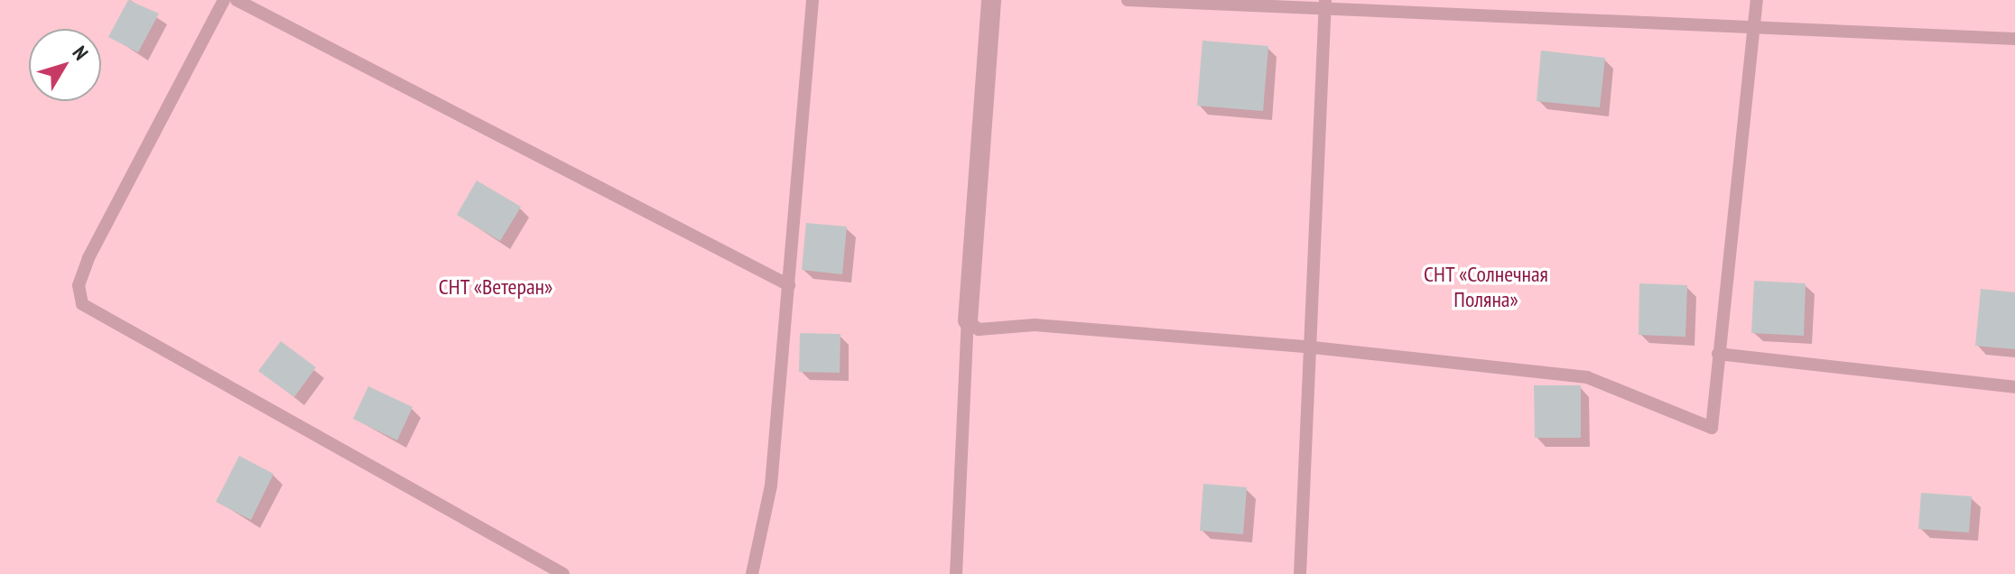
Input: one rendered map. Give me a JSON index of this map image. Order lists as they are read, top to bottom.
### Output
{
  "parks": ["СНТ «Солнечная Поляна»", "СНТ «Ветеран»"],
  "north": "top right"
}
